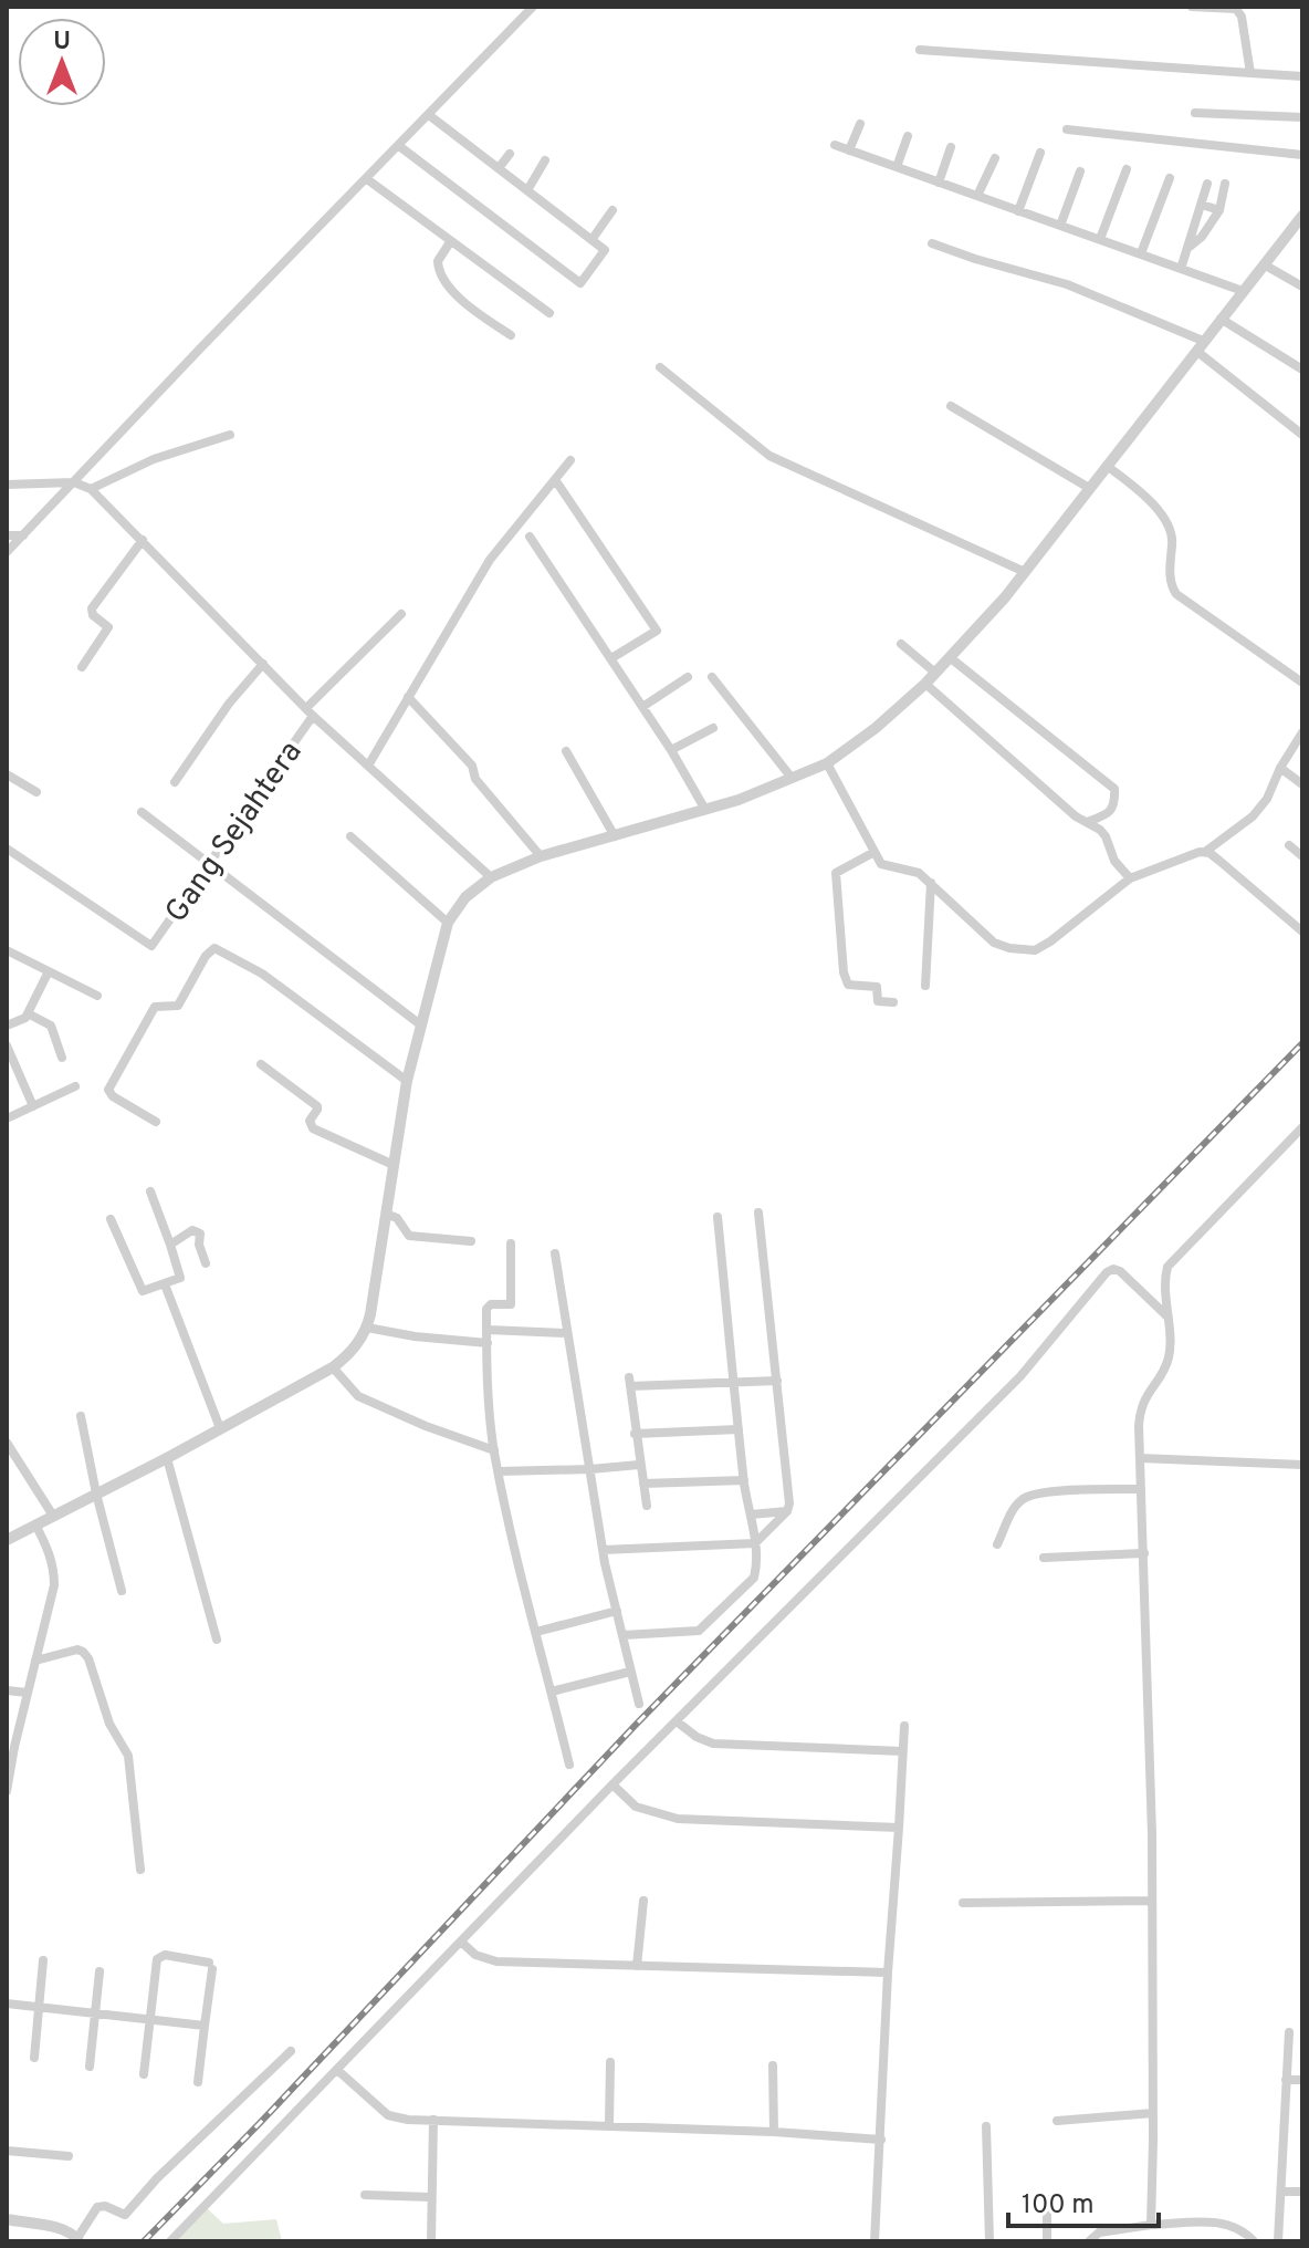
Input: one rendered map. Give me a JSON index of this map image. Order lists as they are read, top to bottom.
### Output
{
  "streets": {
    "street": ["Gang Sejahtera"]
  },
  "scale_bar": "100 m",
  "north": "top"
}
